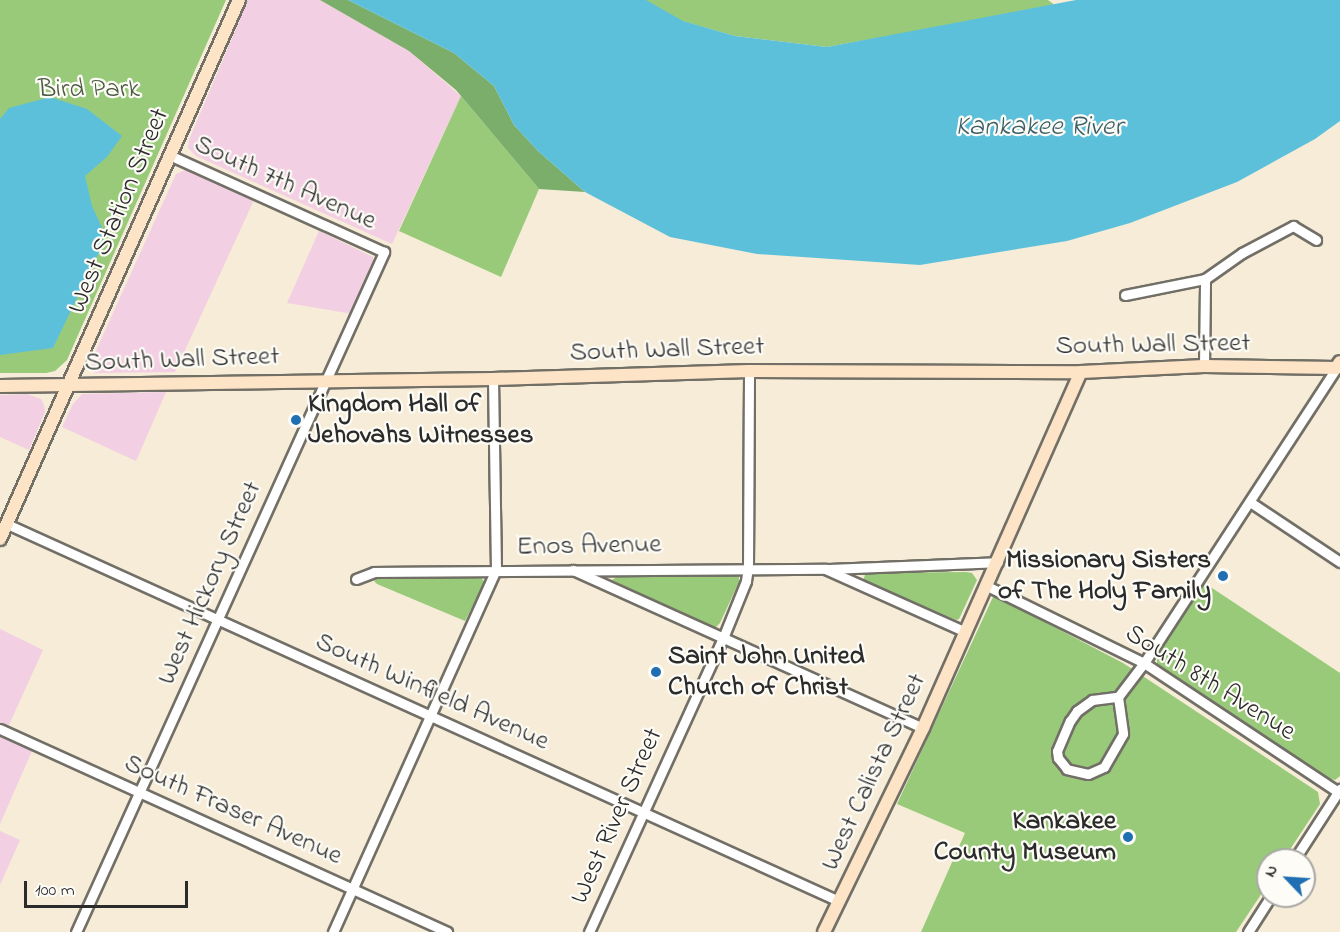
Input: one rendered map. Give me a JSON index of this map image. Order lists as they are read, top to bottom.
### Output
{
  "streets": {
    "main road": ["West Station Street", "South Wall Street", "West Calista Street"],
    "street": [
      "South 7th Avenue",
      "Enos Avenue",
      "West Hickory Street",
      "South 8th Avenue",
      "South Winfield Avenue",
      "South Fraser Avenue",
      "West River Street"
    ]
  },
  "crossings": [
    ["South 7th Avenue", "West Station Street"],
    ["South 7th Avenue", "West Hickory Street"],
    ["West Station Street", "South Wall Street"],
    ["West Station Street", "South Winfield Avenue"],
    ["South Wall Street", "West Hickory Street"],
    ["South Wall Street", "West Calista Street"],
    ["South Wall Street", "West River Street"],
    ["Enos Avenue", "West Calista Street"],
    ["Enos Avenue", "West River Street"],
    ["West Hickory Street", "South Winfield Avenue"],
    ["West Hickory Street", "South Fraser Avenue"],
    ["South 8th Avenue", "West Calista Street"],
    ["South Winfield Avenue", "West Calista Street"],
    ["South Winfield Avenue", "West River Street"]
  ],
  "water": ["Kankakee River"],
  "parks": ["Bird Park"],
  "places": [
    "Kingdom Hall of Jehovahs Witnesses",
    "Missionary Sisters of The Holy Family",
    "Saint John United Church of Christ",
    "Kankakee County Museum"
  ],
  "scale_bar": "100 m",
  "north": "top left"
}
